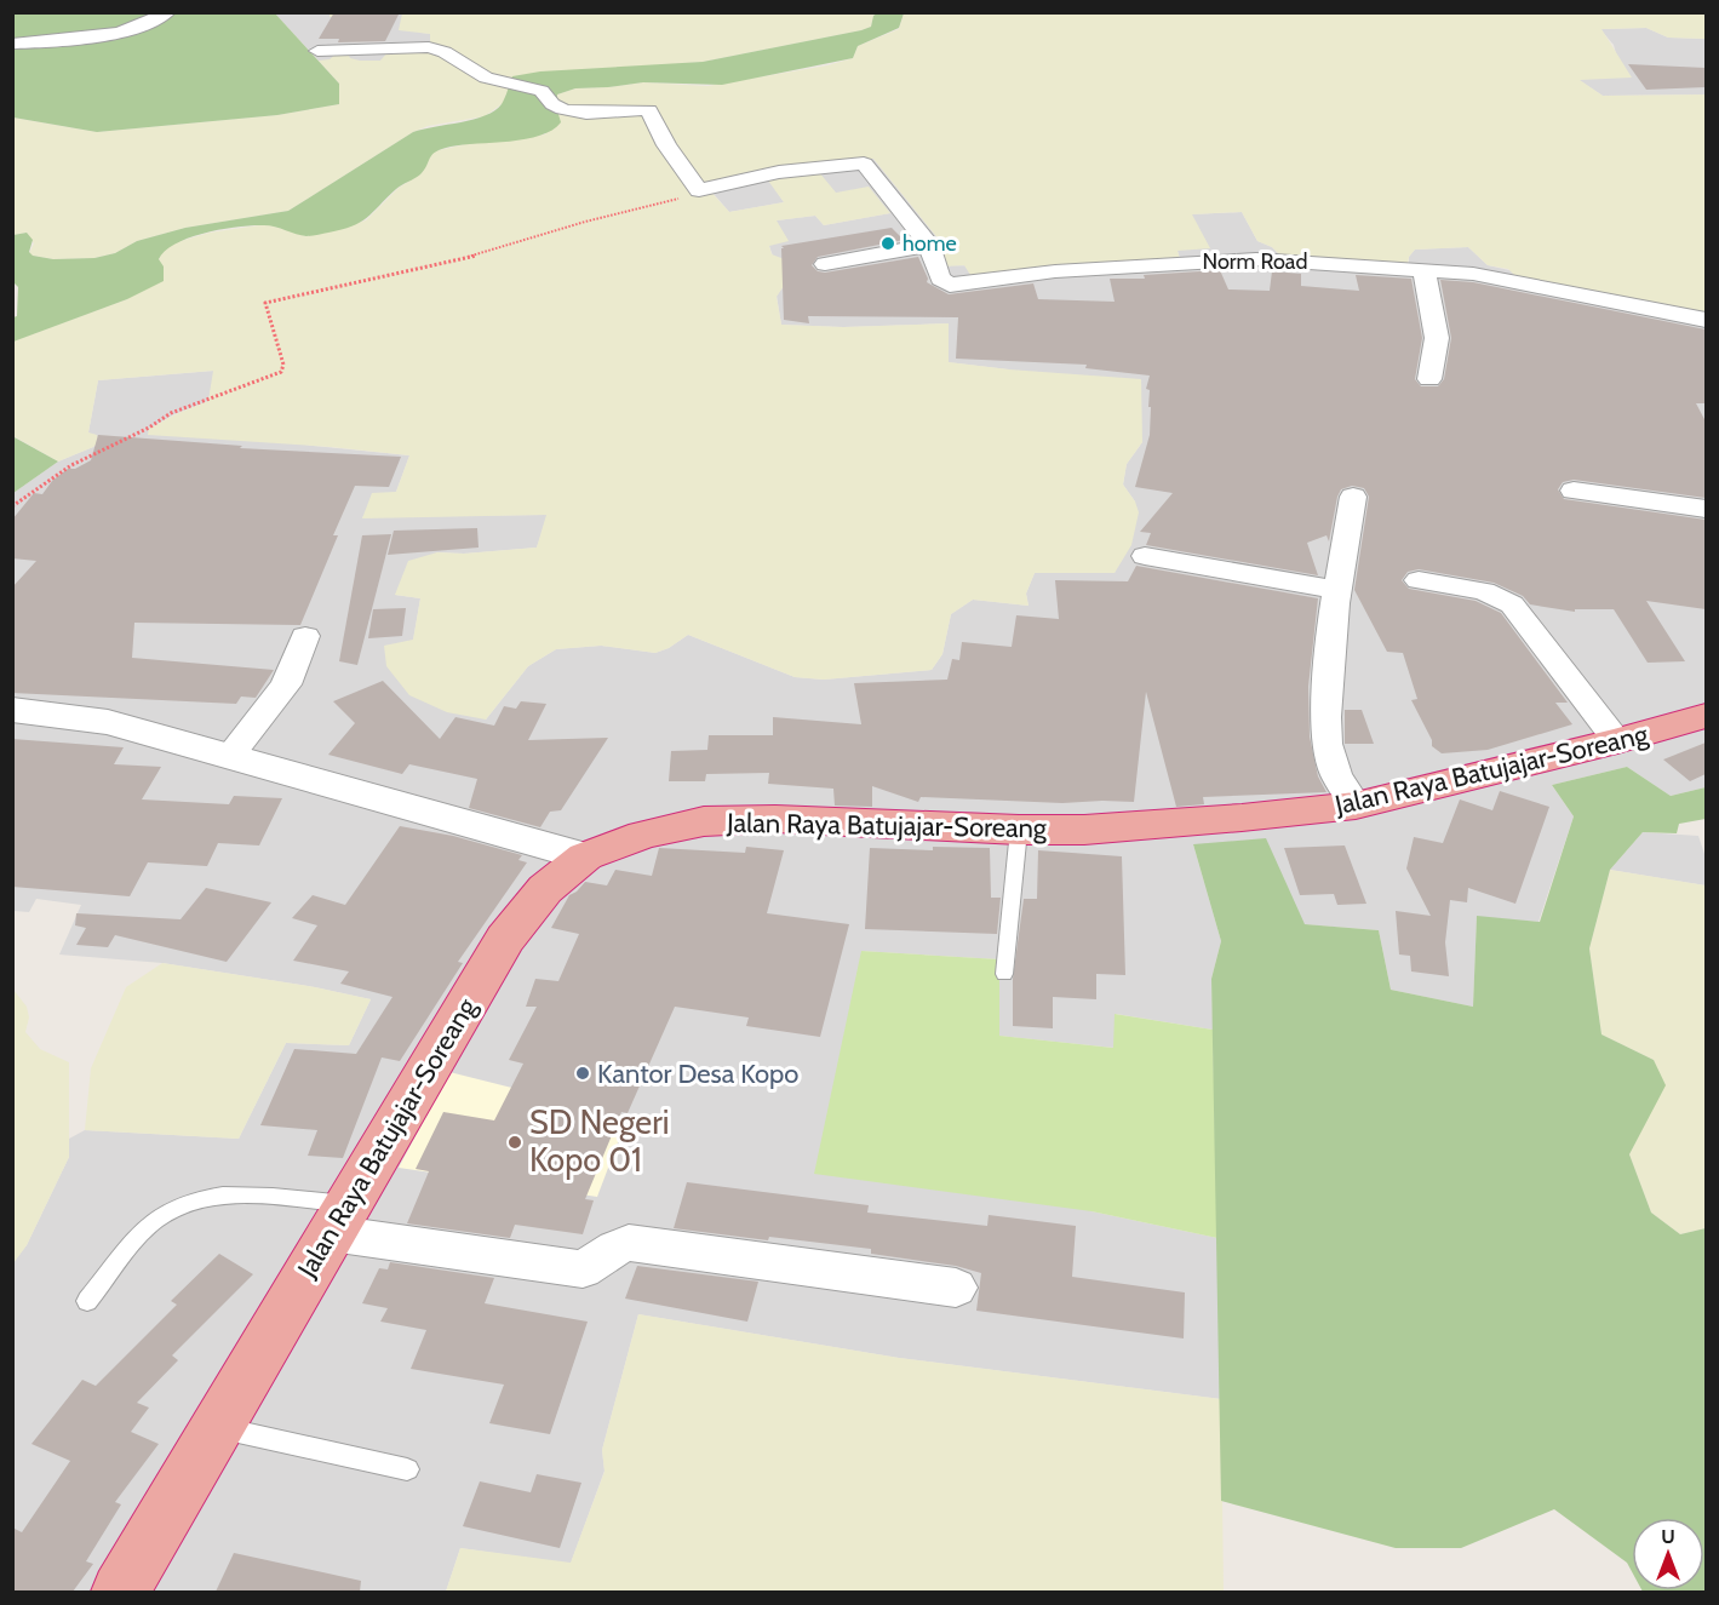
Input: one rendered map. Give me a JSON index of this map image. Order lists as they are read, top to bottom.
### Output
{
  "streets": {
    "highway": ["Jalan Raya Batujajar-Soreang"],
    "street": ["Norm Road"]
  },
  "places": ["home", "Kantor Desa Kopo", "SD Negeri Kopo 01"],
  "north": "top"
}
